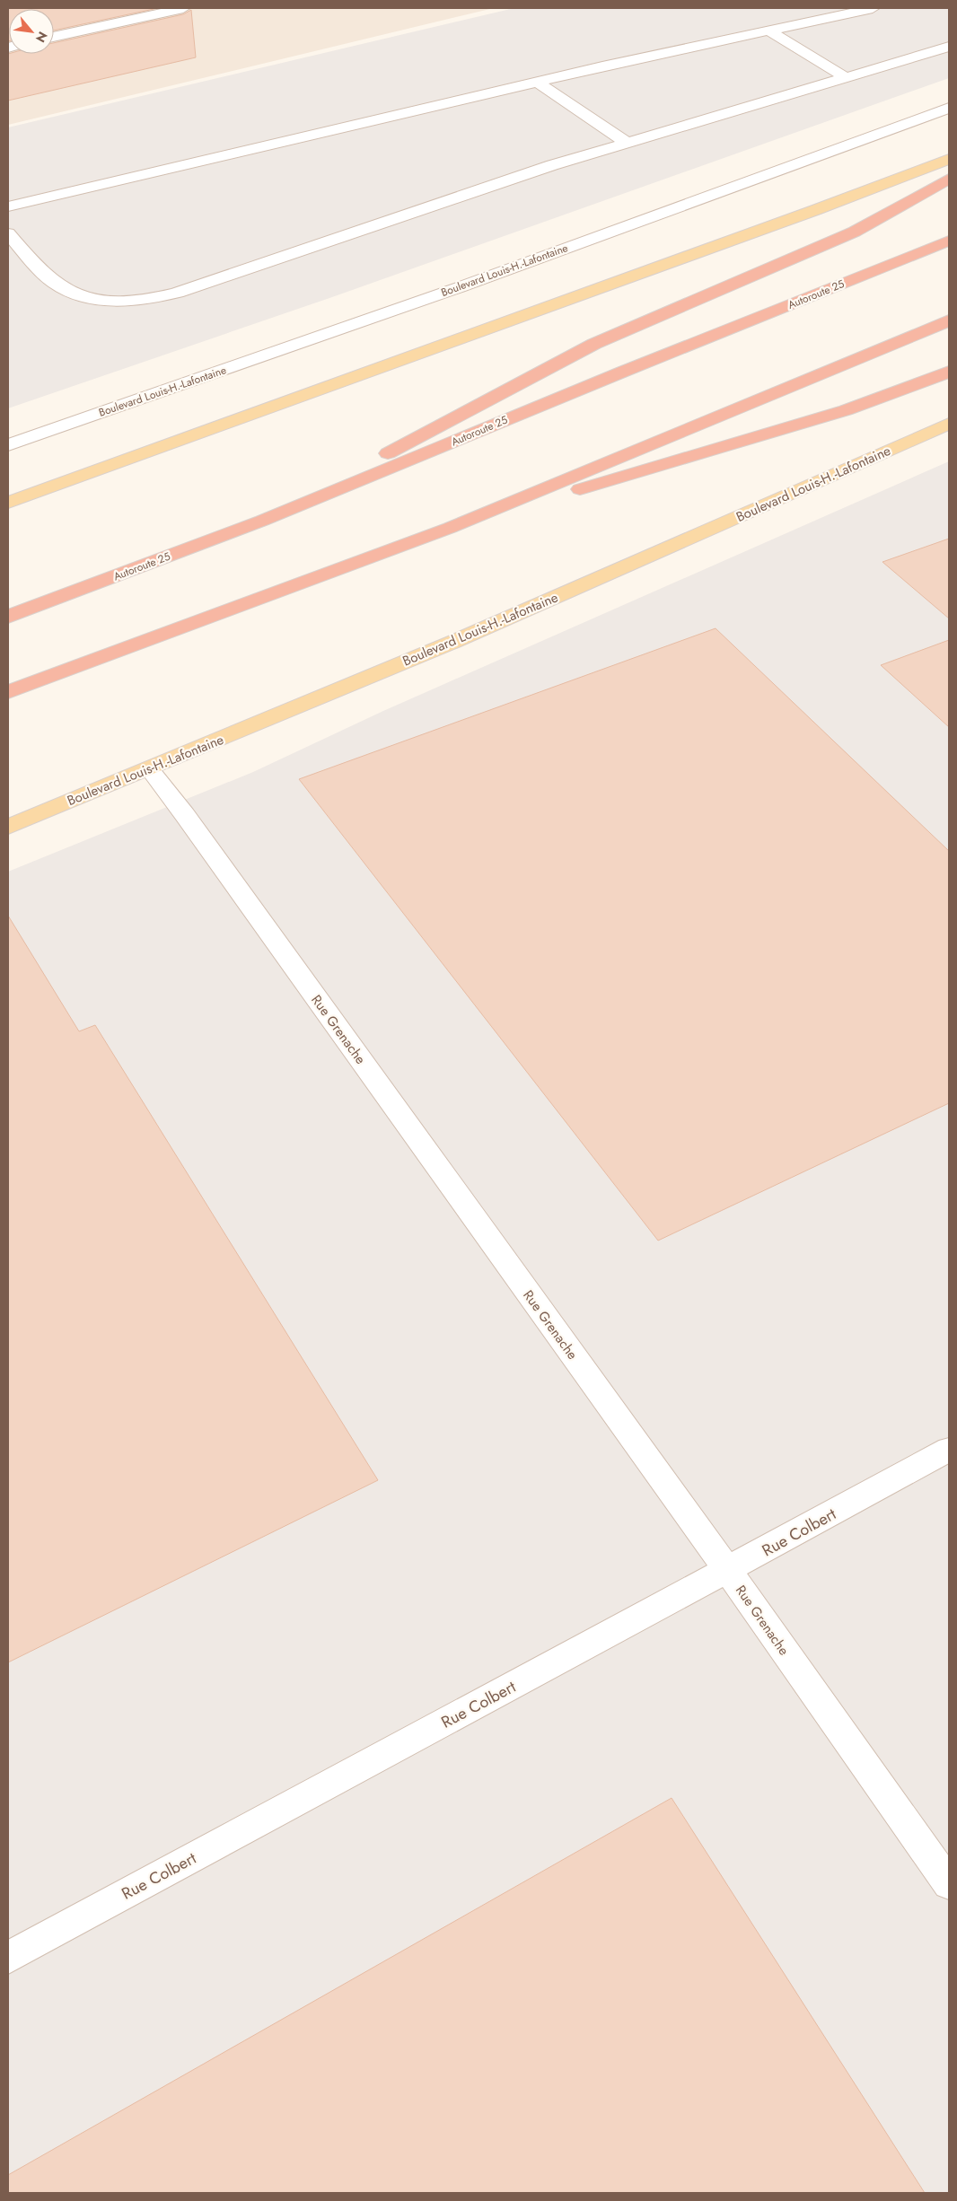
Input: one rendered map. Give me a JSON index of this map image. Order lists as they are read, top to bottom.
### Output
{
  "streets": {
    "highway": ["Autoroute 25"],
    "main road": ["Boulevard Louis-H.-Lafontaine"],
    "street": ["Rue Grenache", "Rue Colbert"]
  },
  "crossings": [
    ["Boulevard Louis-H.-Lafontaine", "Rue Grenache"],
    ["Rue Grenache", "Rue Colbert"]
  ],
  "north": "bottom right"
}
